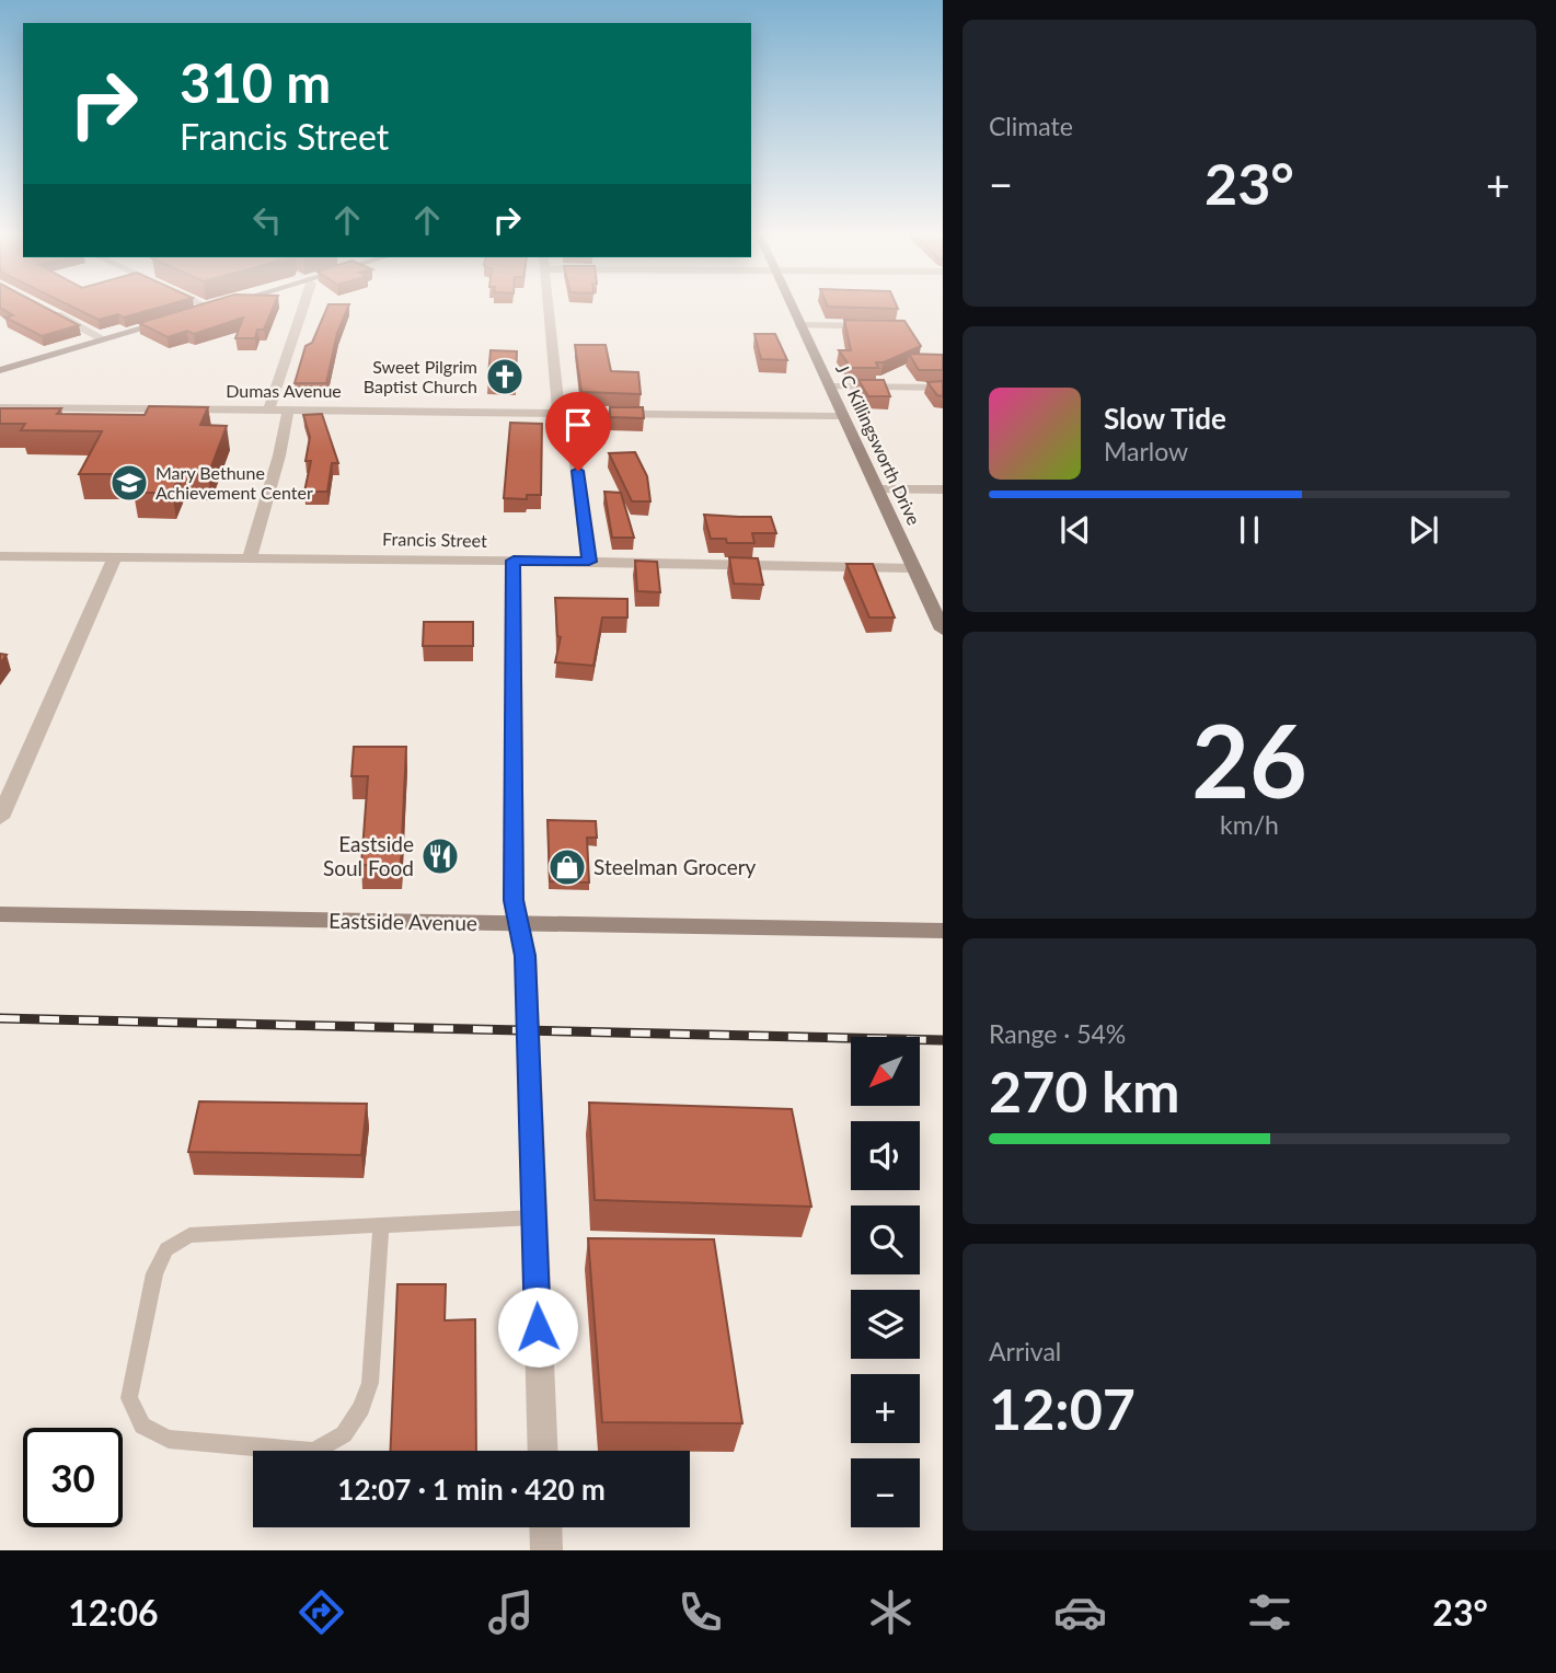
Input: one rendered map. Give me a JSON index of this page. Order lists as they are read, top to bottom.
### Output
{
  "streets": {
    "street": [
      "Dumas Avenue",
      "J C Killingsworth Drive",
      "Francis Street",
      "Eastside Avenue"
    ]
  },
  "crossings": [
    ["Dumas Avenue", "J C Killingsworth Drive"],
    ["J C Killingsworth Drive", "Francis Street"]
  ],
  "places": {
    "church": ["Sweet Pilgrim Baptist Church"],
    "school or university": ["Mary Bethune Achievement Center"],
    "restaurant": ["Eastside Soul Food"],
    "shop": ["Steelman Grocery"]
  },
  "north": "bottom left",
  "page": {
    "tile": [
      "Climate",
      ["26", "km/h"],
      ["Range · 54%", "270 km"],
      ["Arrival", "12:07"]
    ],
    "turn": ["310 m", "Francis Street"],
    "heat": ["−", "23°", "+"],
    "song": ["Slow Tide", "Marlow"],
    "map_buttons": ["+", "−"],
    "limit": "30",
    "trip": "12:07 · 1 min · 420 m",
    "tabs": ["12:06", "23°"]
  }
}
